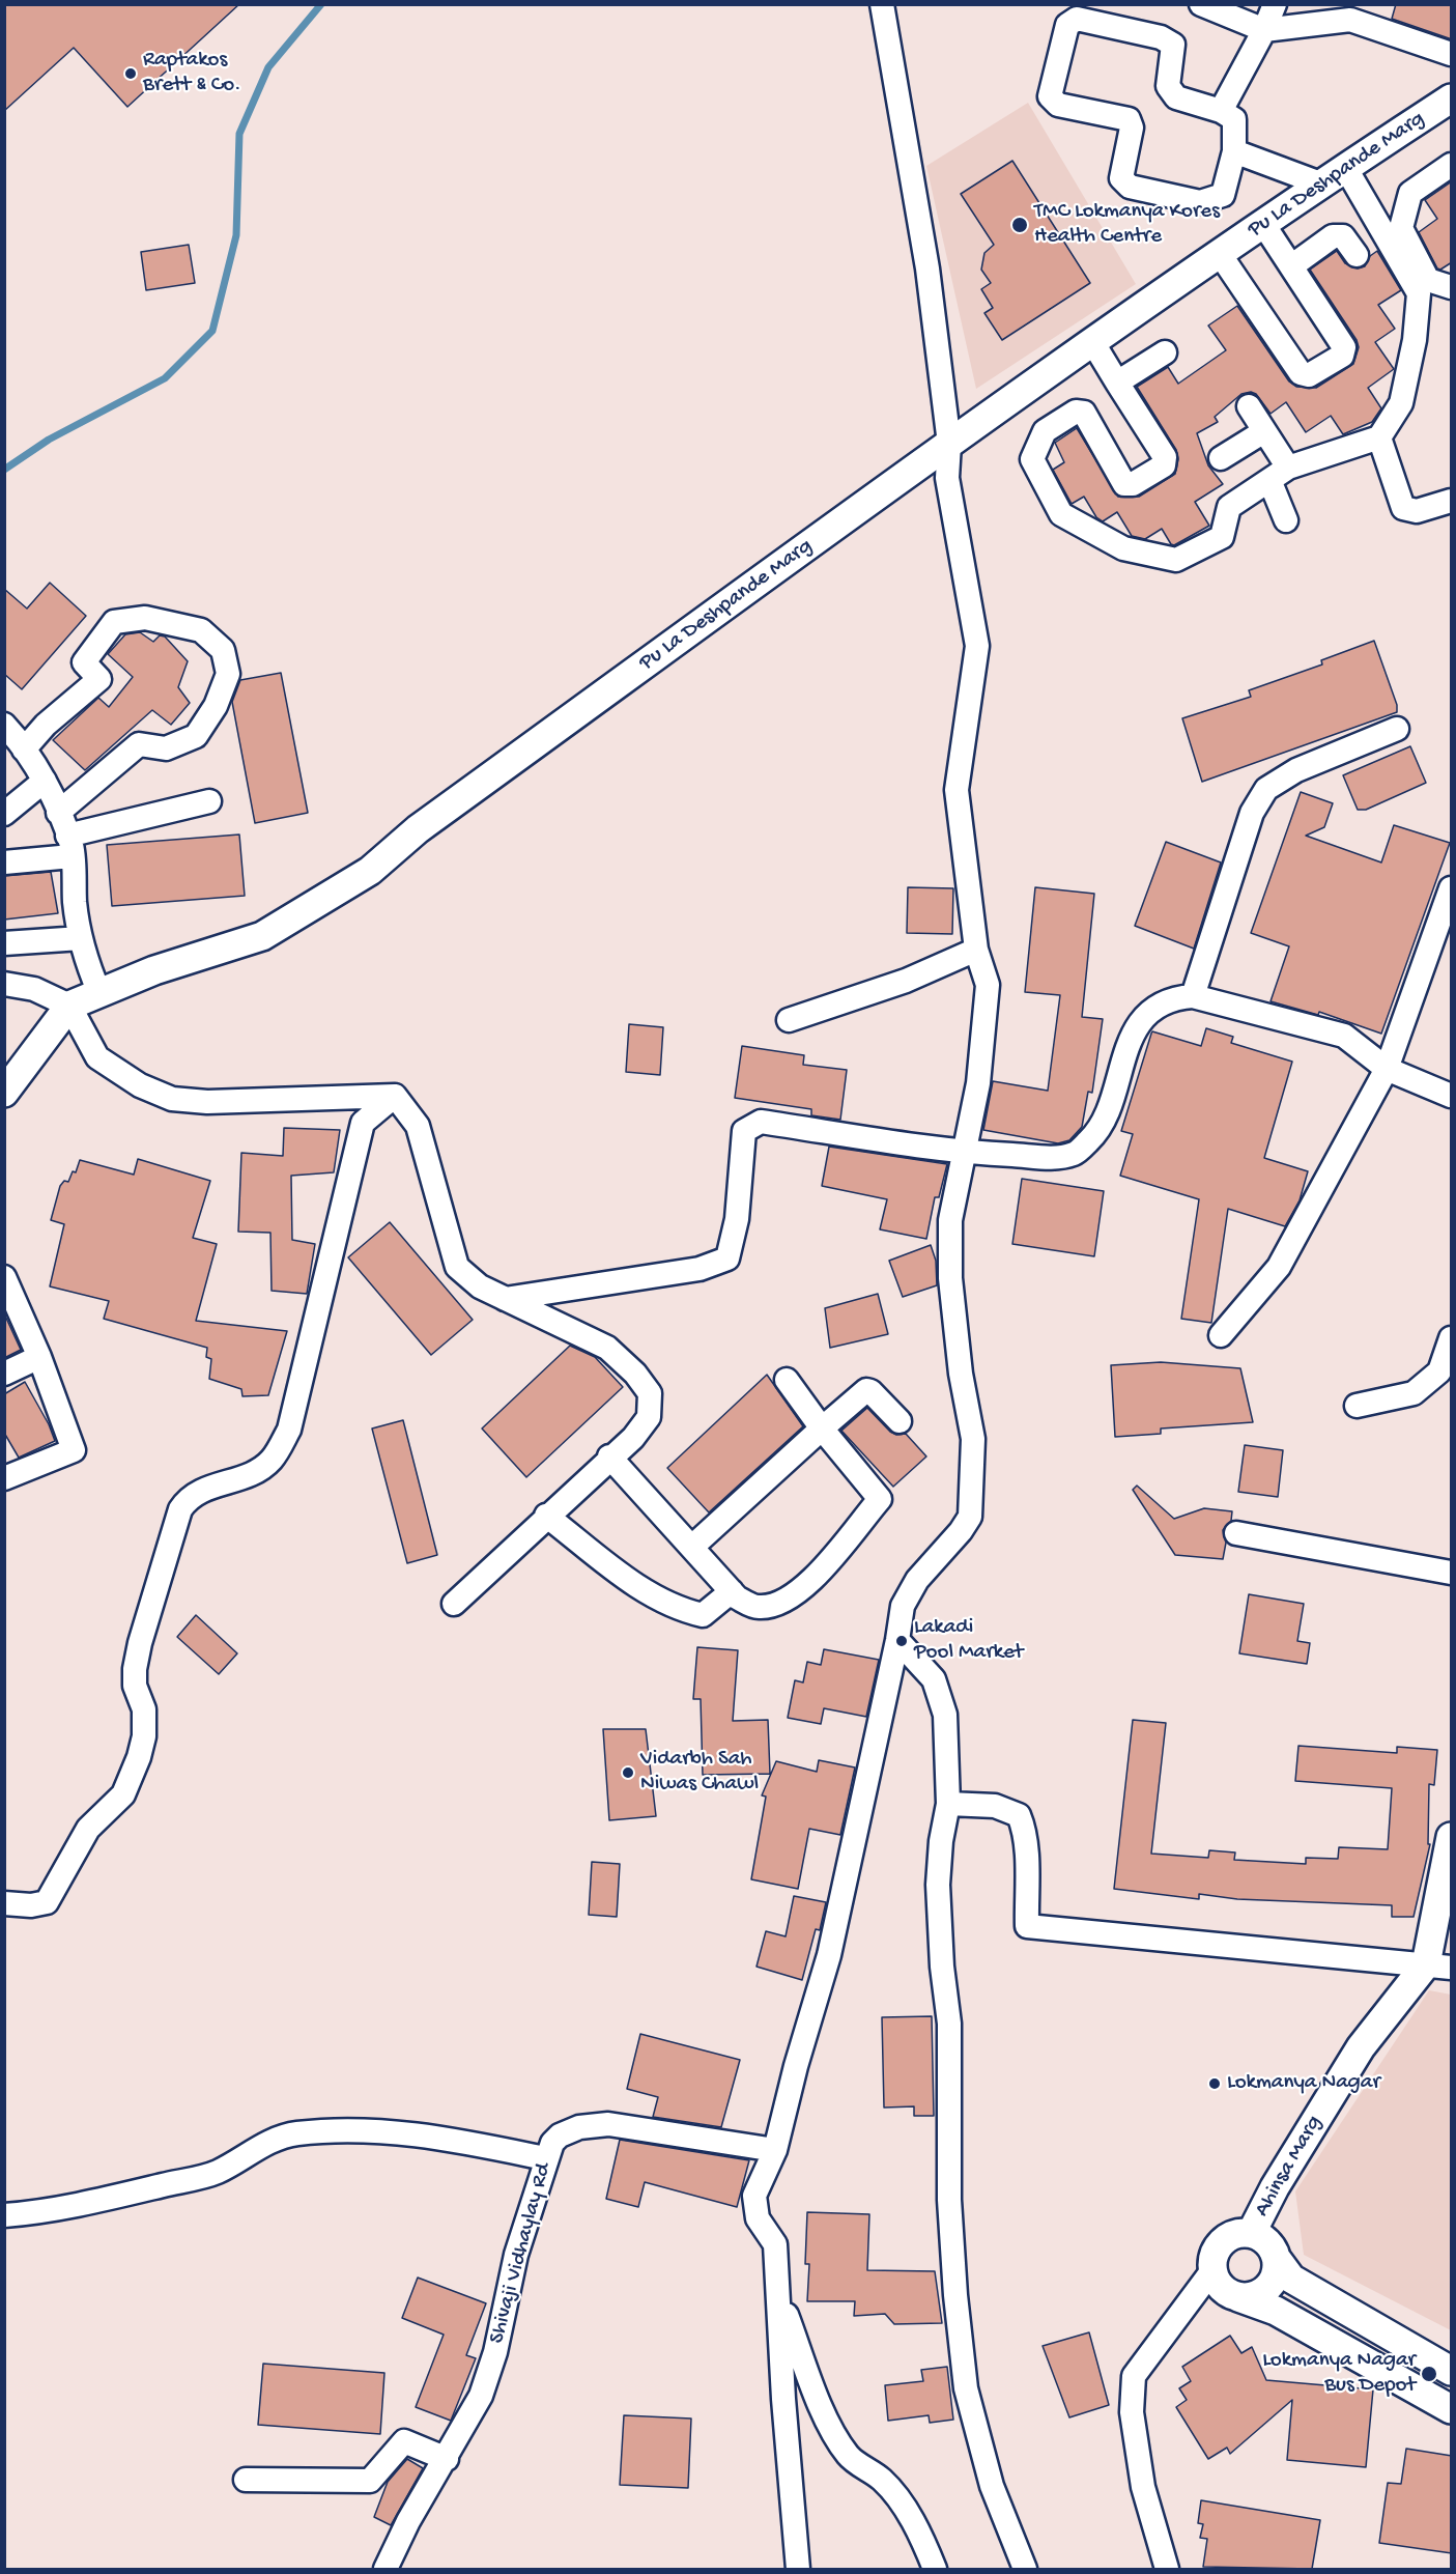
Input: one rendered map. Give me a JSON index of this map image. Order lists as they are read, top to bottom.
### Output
{
  "streets": {
    "street": ["Pu La Deshpande Marg", "Ahinsa Marg", "Shivaji Vidhaylay Rd"]
  },
  "places": [
    "Raptakos Brett & Co.",
    "TMC Lokmanya Kores Health Centre",
    "Lakadi Pool Market",
    "Vidarbh Sah Niwas Chawl",
    "Lokmanya Nagar",
    "Lokmanya Nagar Bus Depot"
  ]
}
